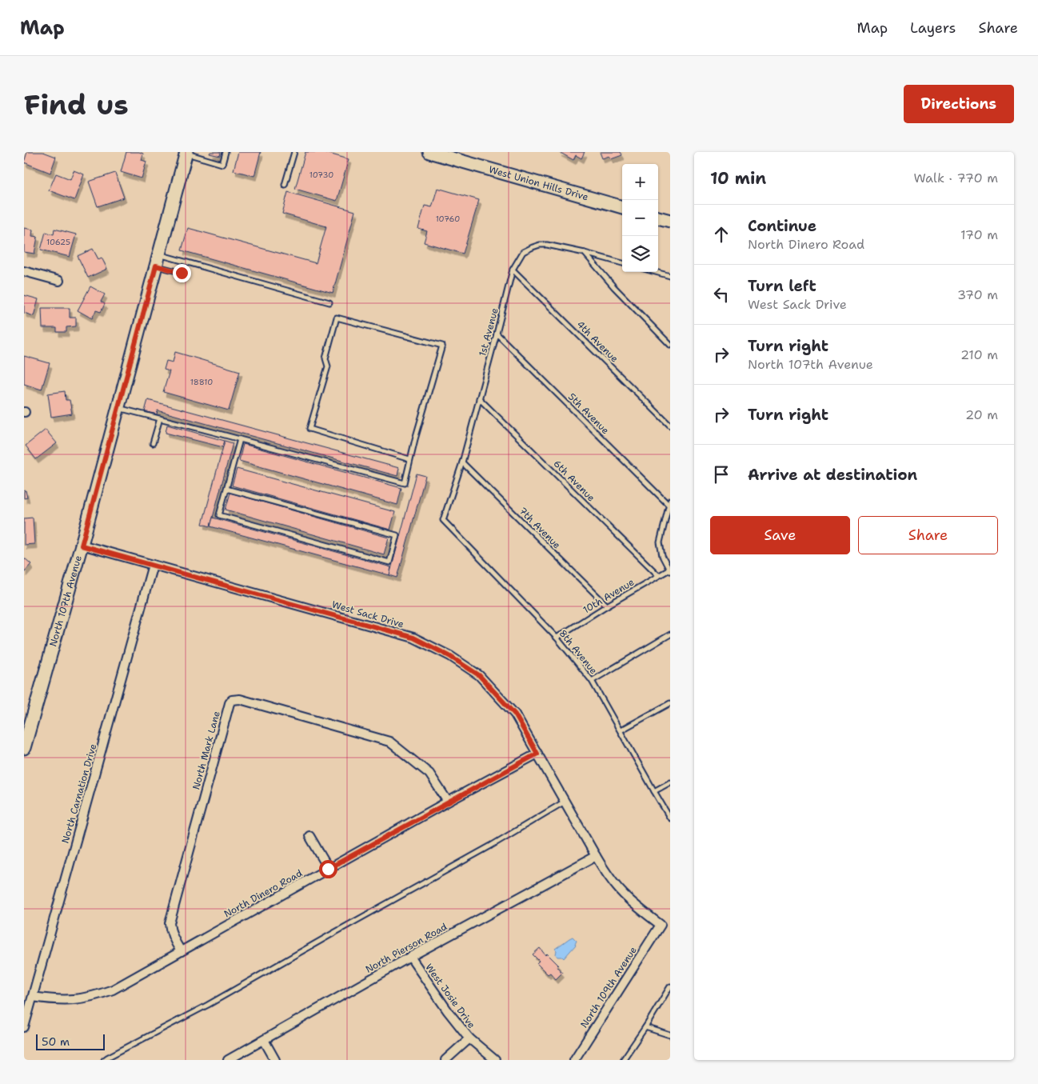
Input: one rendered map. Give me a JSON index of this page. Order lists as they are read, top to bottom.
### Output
{
  "streets": {
    "main road": ["West Union Hills Drive", "North 107th Avenue"],
    "street": [
      "West Sack Drive",
      "North Mark Lane",
      "North Carnation Drive",
      "North Dinero Road",
      "North Pierson Road",
      "North 109th Avenue",
      "West Josie Drive"
    ],
    "lane": [
      "1st Avenue",
      "4th Avenue",
      "5th Avenue",
      "6th Avenue",
      "7th Avenue",
      "10th Avenue",
      "8th Avenue"
    ]
  },
  "crossings": [
    ["1st Avenue", "4th Avenue"],
    ["1st Avenue", "5th Avenue"],
    ["1st Avenue", "6th Avenue"],
    ["1st Avenue", "7th Avenue"],
    ["1st Avenue", "8th Avenue"],
    ["6th Avenue", "10th Avenue"],
    ["7th Avenue", "10th Avenue"],
    ["10th Avenue", "8th Avenue"],
    ["North 107th Avenue", "West Sack Drive"],
    ["West Sack Drive", "North Carnation Drive"],
    ["West Sack Drive", "North Dinero Road"],
    ["West Sack Drive", "North Pierson Road"],
    ["West Sack Drive", "North 109th Avenue"],
    ["North Mark Lane", "North Dinero Road"],
    ["North Carnation Drive", "North Dinero Road"],
    ["North Pierson Road", "West Josie Drive"]
  ],
  "house_numbers": [
    "10730",
    "10760",
    "10625",
    "18810"
  ],
  "scale_bar": "50 m",
  "page": {
    "header": "Map",
    "nav": ["Map", "Layers", "Share"],
    "buttons": [
      "Directions",
      ["Save", "Share"]
    ],
    "title": "Find us",
    "heading": ["10 min", "Walk · 770 m"],
    "map_buttons": ["+", "−"],
    "list": [
      ["Continue", "North Dinero Road", "170 m"],
      ["Turn left", "West Sack Drive", "370 m"],
      ["Turn right", "North 107th Avenue", "210 m"],
      ["Turn right", "20 m"],
      "Arrive at destination"
    ],
    "scale": "50 m"
  }
}
